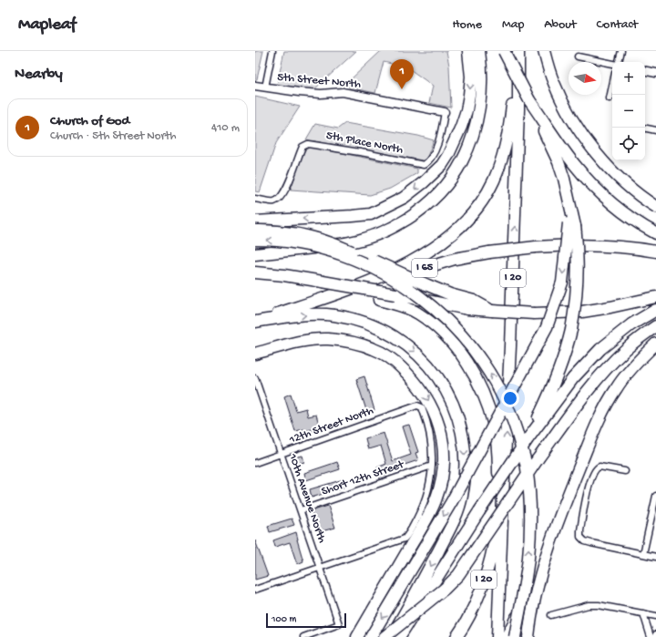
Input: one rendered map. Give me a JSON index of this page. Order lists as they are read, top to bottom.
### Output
{
  "streets": {
    "highway": ["I 65", "I 20"],
    "street": [
      "5th Street North",
      "5th Place North",
      "12th Street North",
      "Short 12th Street",
      "10th Avenue North"
    ]
  },
  "crossings": [
    ["5th Street North", "5th Place North"],
    ["12th Street North", "Short 12th Street"],
    ["12th Street North", "10th Avenue North"],
    ["Short 12th Street", "10th Avenue North"]
  ],
  "scale_bar": "100 m",
  "north": "right",
  "page": {
    "header": "Mapleaf",
    "nav": [
      "Home",
      "Map",
      "About",
      "Contact"
    ],
    "heading": "Nearby",
    "pins": "1",
    "map_buttons": ["+", "−"],
    "list": [
      {
        "mark": "1",
        "name": "Church of God",
        "note": "Church · 5th Street North",
        "value": "410 m"
      }
    ],
    "scale": "100 m"
  }
}
